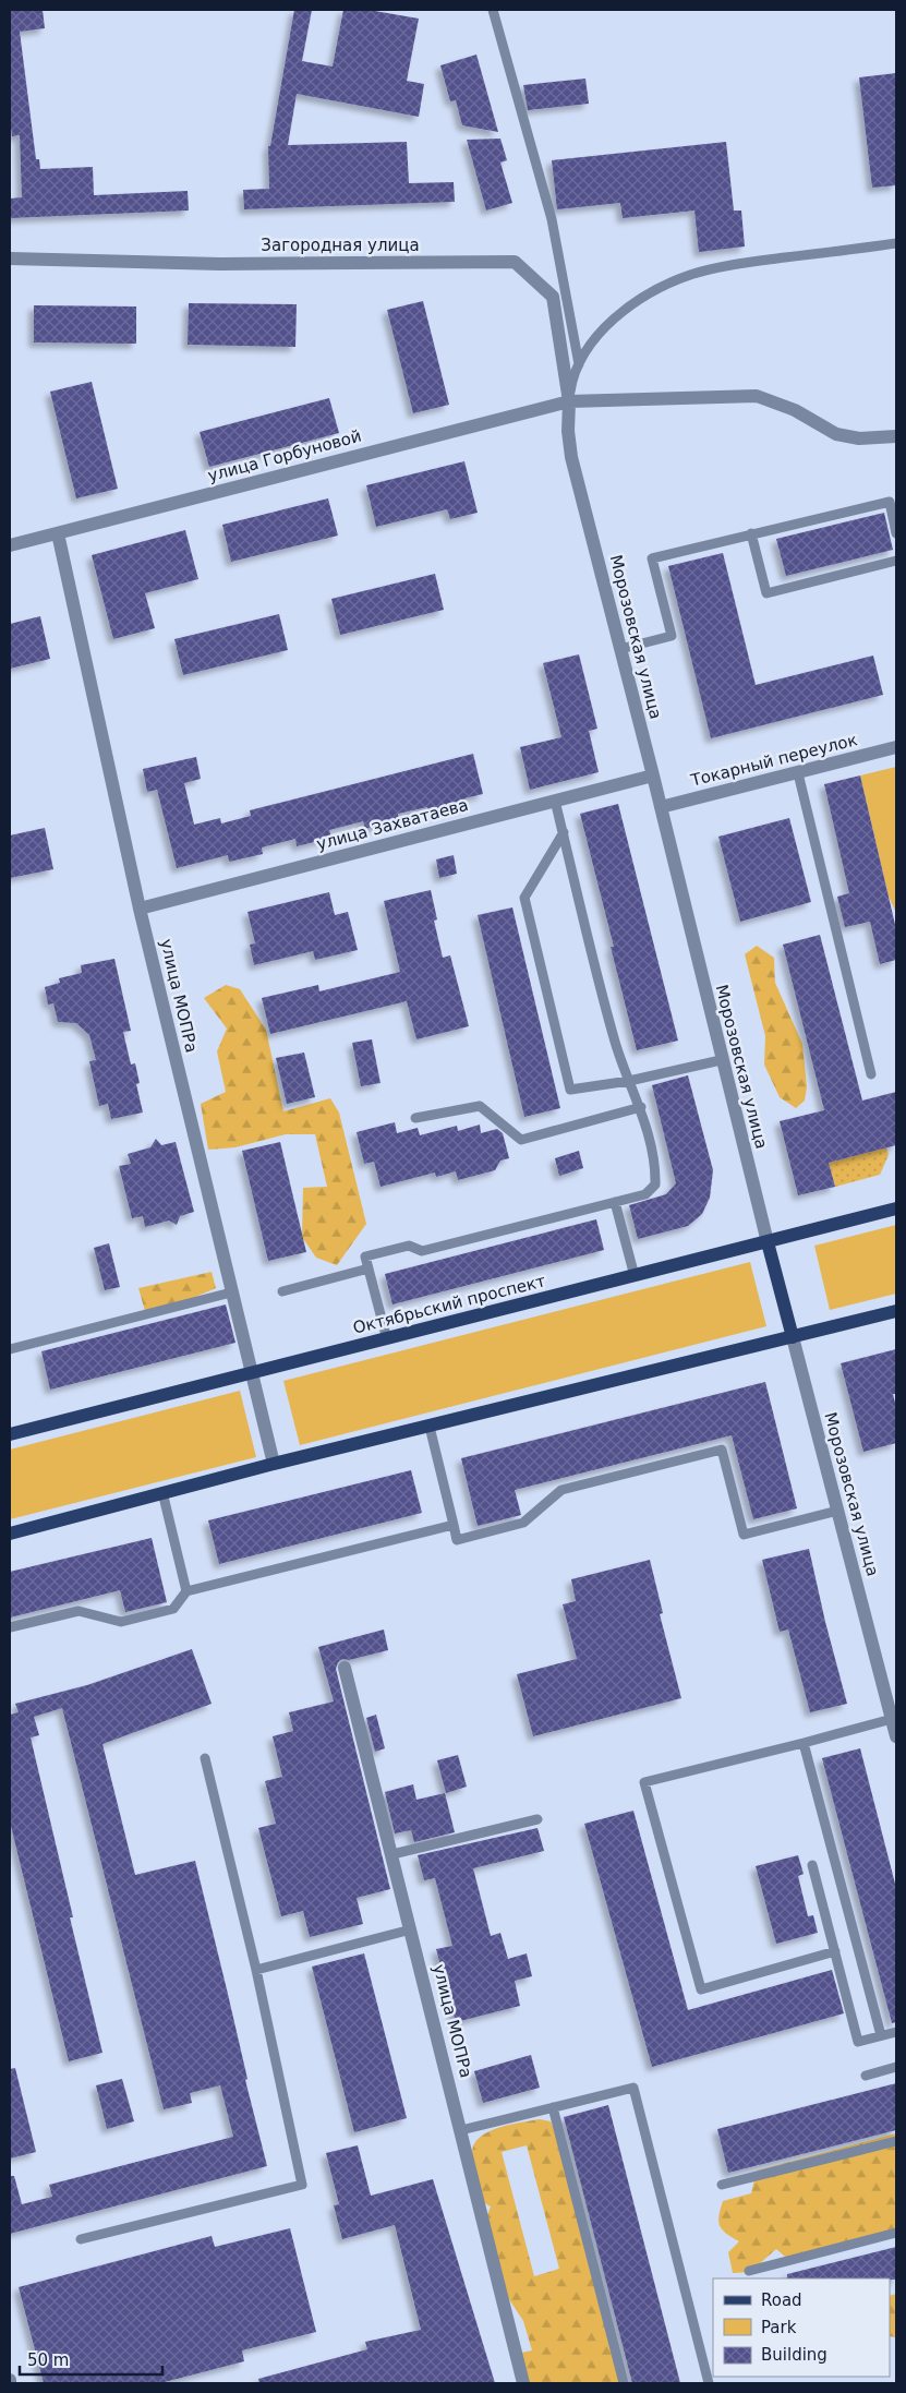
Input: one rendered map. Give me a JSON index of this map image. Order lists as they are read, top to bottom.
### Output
{
  "streets": {
    "main road": ["Морозовская улица", "Октябрьский проспект"],
    "street": [
      "Загородная улица",
      "улица Горбуновой",
      "Токарный переулок",
      "улица Захватаева",
      "улица МОПРа"
    ]
  },
  "crossings": [
    ["Загородная улица", "улица Горбуновой"],
    ["Загородная улица", "Морозовская улица"],
    ["улица Горбуновой", "Морозовская улица"],
    ["улица Горбуновой", "улица МОПРа"],
    ["Морозовская улица", "Токарный переулок"],
    ["Морозовская улица", "улица Захватаева"],
    ["Морозовская улица", "Октябрьский проспект"],
    ["улица Захватаева", "улица МОПРа"],
    ["улица МОПРа", "Октябрьский проспект"]
  ],
  "legend": ["Road", "Park", "Building"],
  "scale_bar": "50 m"
}
